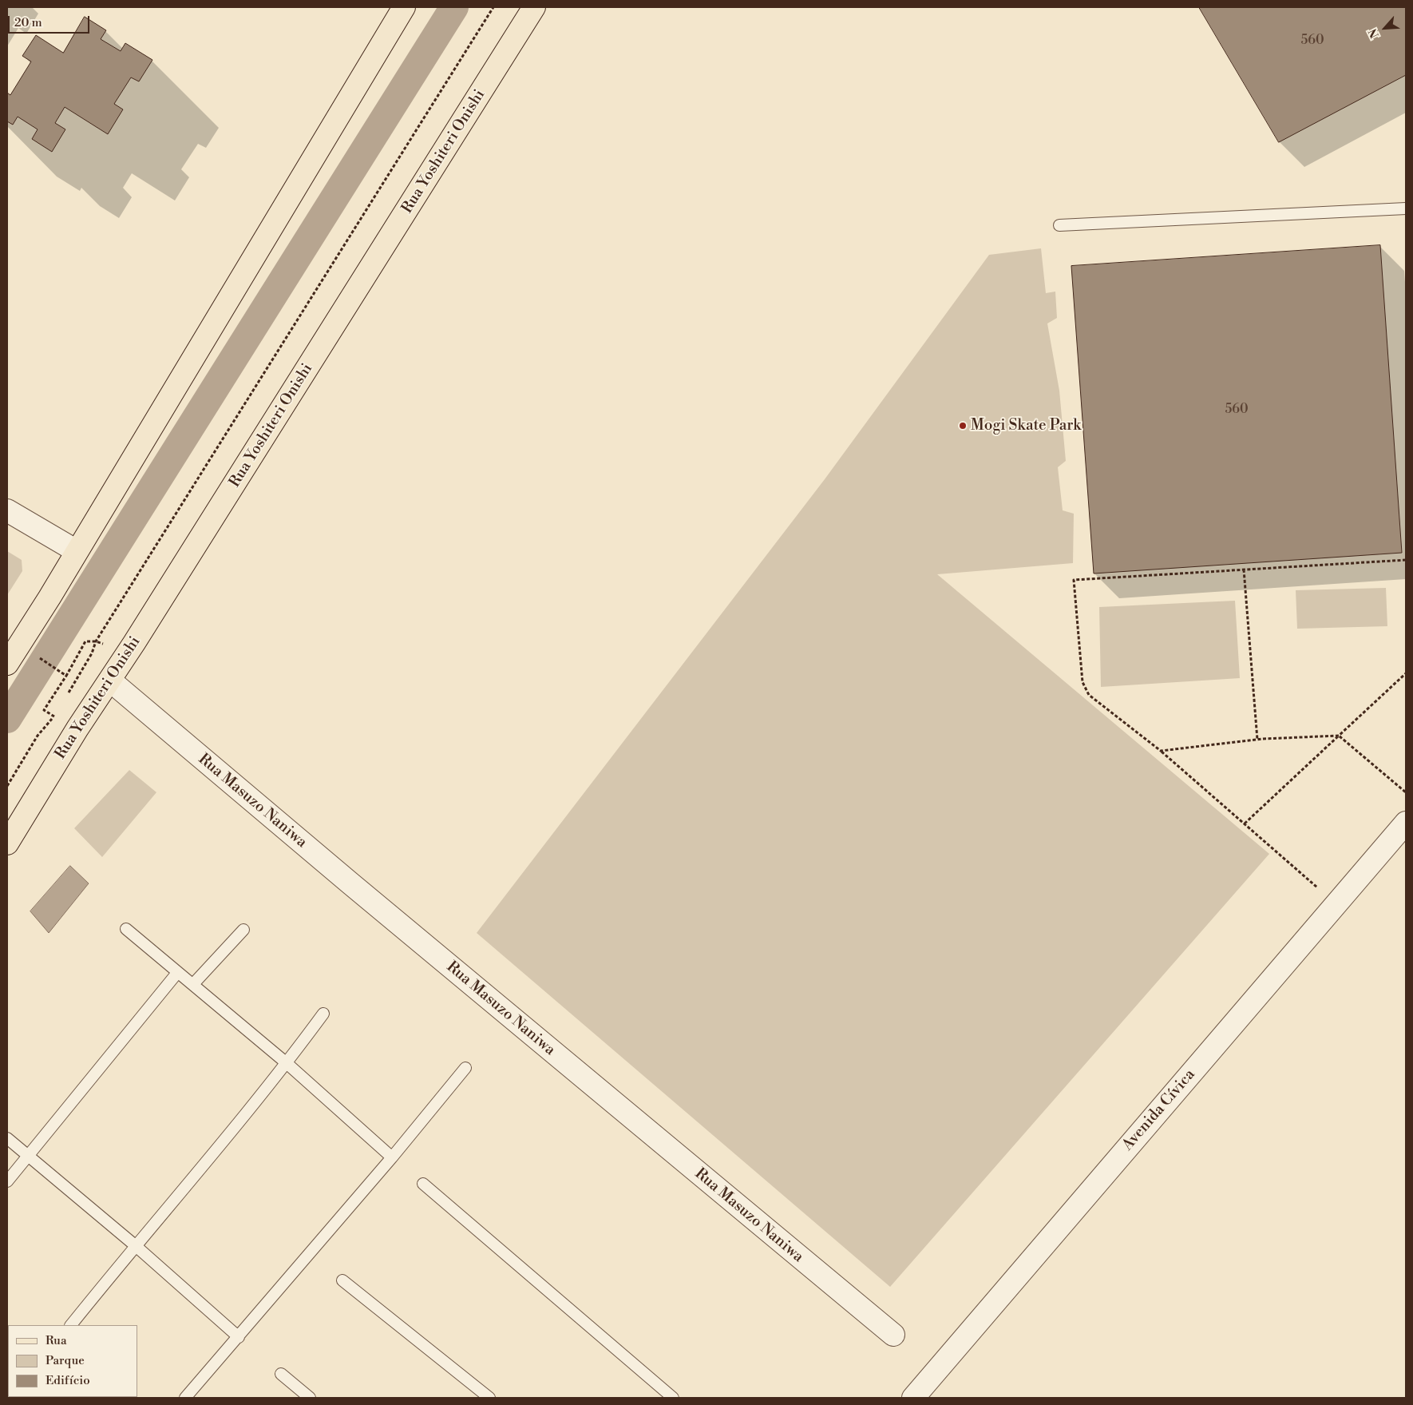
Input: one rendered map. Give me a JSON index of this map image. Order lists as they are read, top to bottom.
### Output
{
  "streets": {
    "main road": ["Rua Yoshiteri Onishi"],
    "street": ["Rua Masuzo Naniwa", "Avenida Cívica"]
  },
  "crossings": [
    ["Rua Yoshiteri Onishi", "Rua Masuzo Naniwa"]
  ],
  "places": ["Mogi Skate Park"],
  "house_numbers": ["560", "560"],
  "legend": ["Rua", "Parque", "Edifício"],
  "scale_bar": "20 m",
  "north": "bottom left"
}
